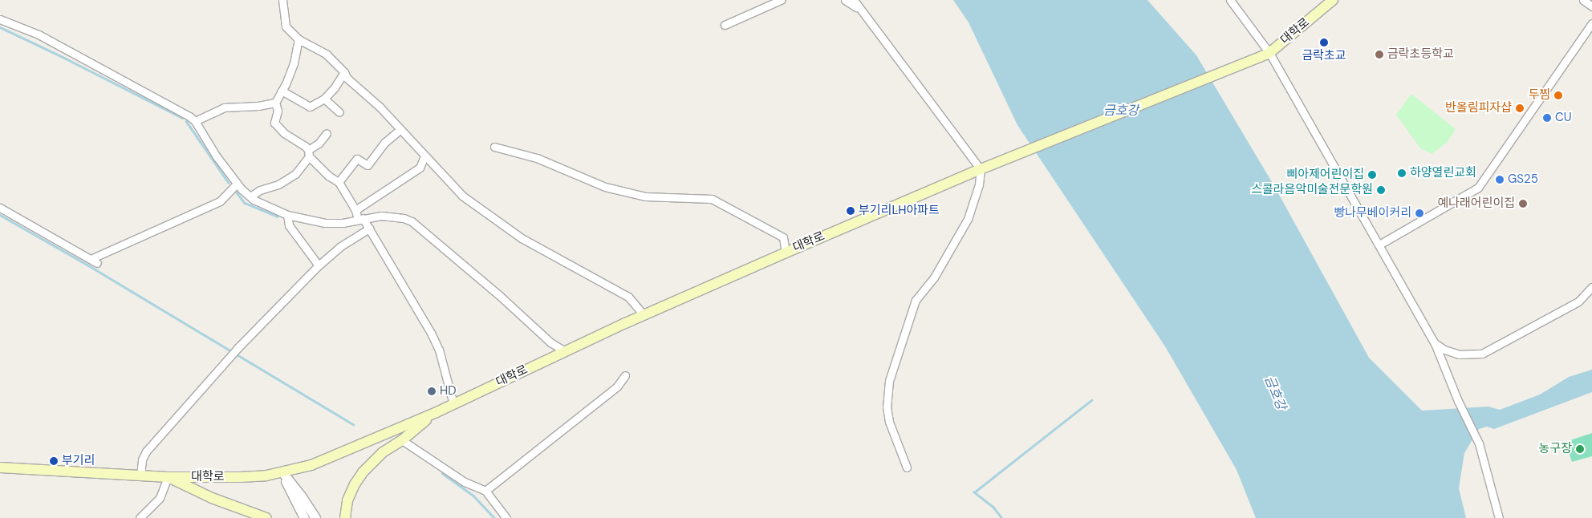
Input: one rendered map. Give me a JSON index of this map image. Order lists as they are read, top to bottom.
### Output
{
  "streets": {
    "main road": ["대학로"]
  },
  "water": ["금호강"],
  "places": [
    "금락초교",
    "금락초등학교",
    "두찜",
    "반올림피자샵",
    "CU",
    "하양열린교회",
    "삐아제어린이집",
    "GS25",
    "스콜라음악미술전문학원",
    "예나래어린이집",
    "부기리LH아파트",
    "빵나무베이커리",
    "HD",
    "농구장",
    "부기리"
  ]
}
